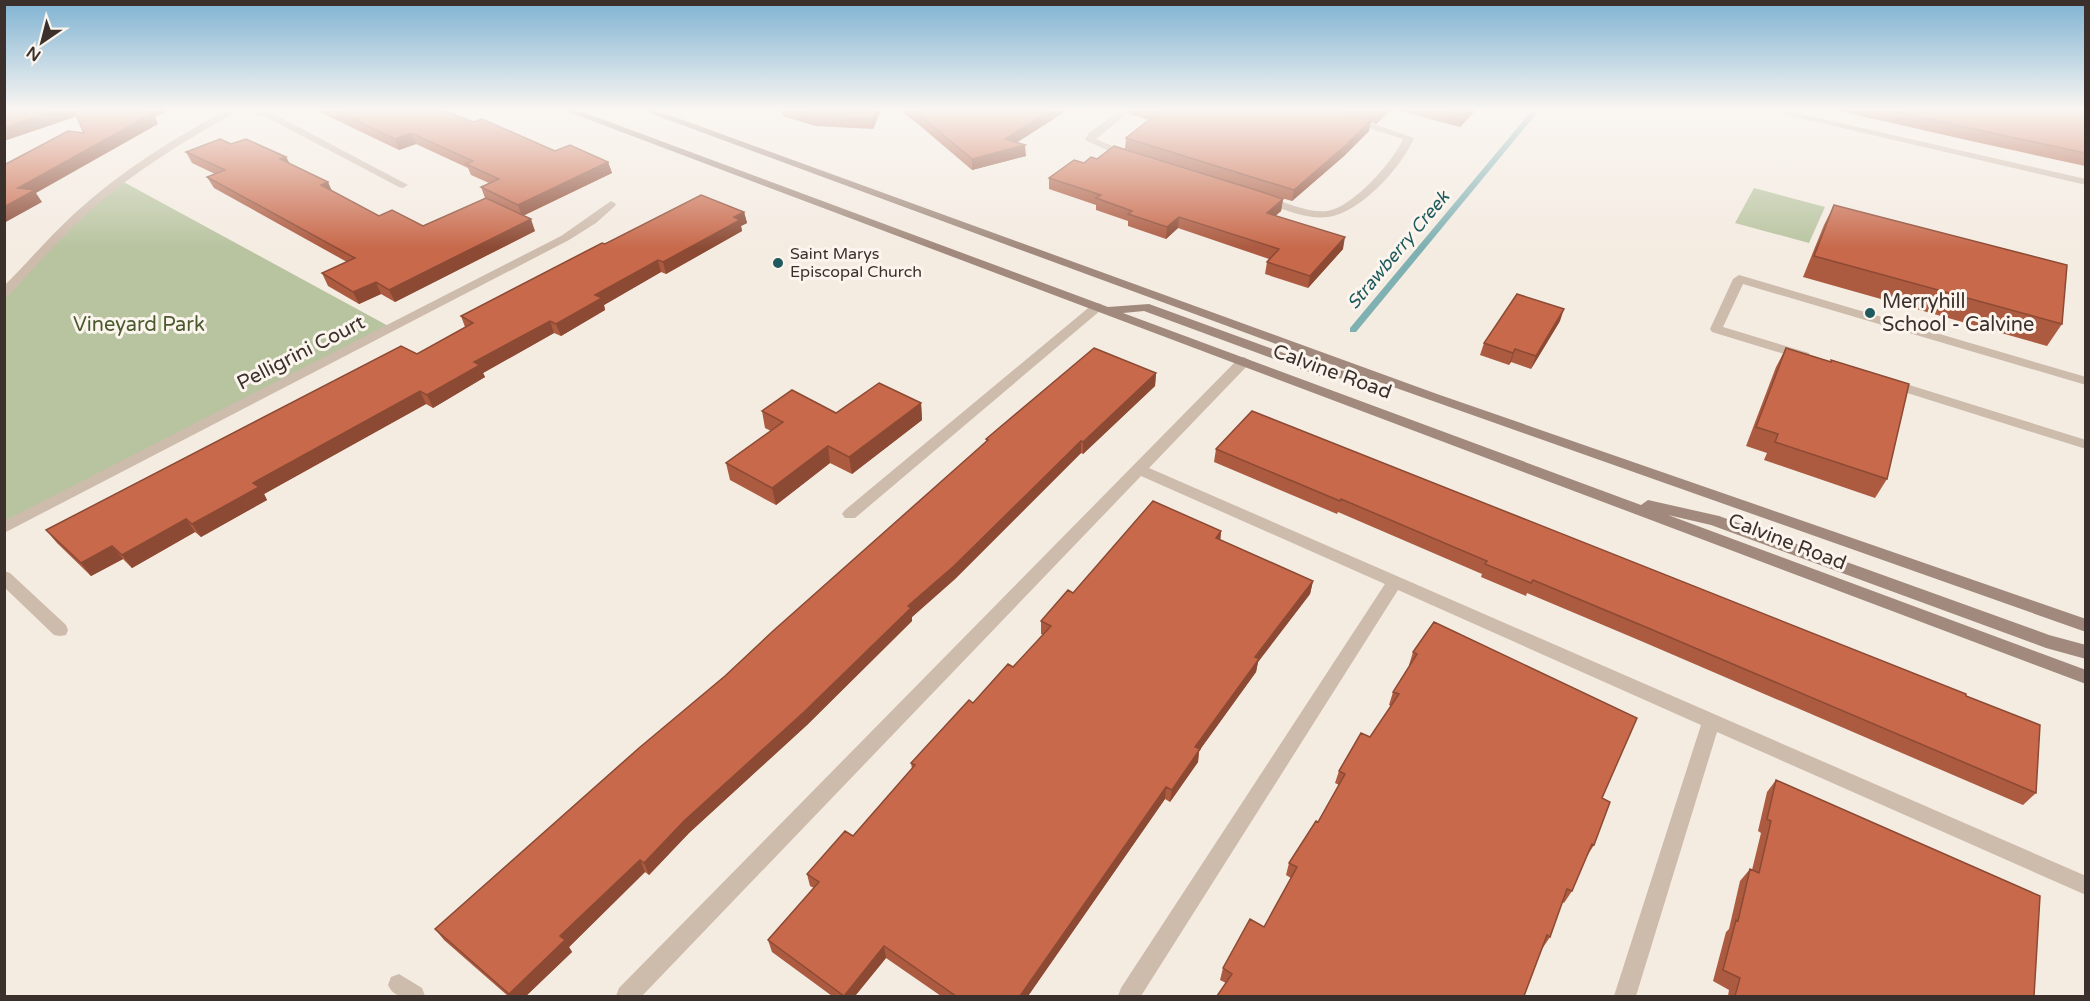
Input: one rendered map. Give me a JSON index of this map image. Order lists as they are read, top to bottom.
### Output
{
  "streets": {
    "main road": ["Calvine Road"],
    "street": ["Pelligrini Court"]
  },
  "water": ["Strawberry Creek"],
  "parks": ["Vineyard Park"],
  "places": ["Saint Marys Episcopal Church", "Merryhill School - Calvine"],
  "north": "bottom left"
}
